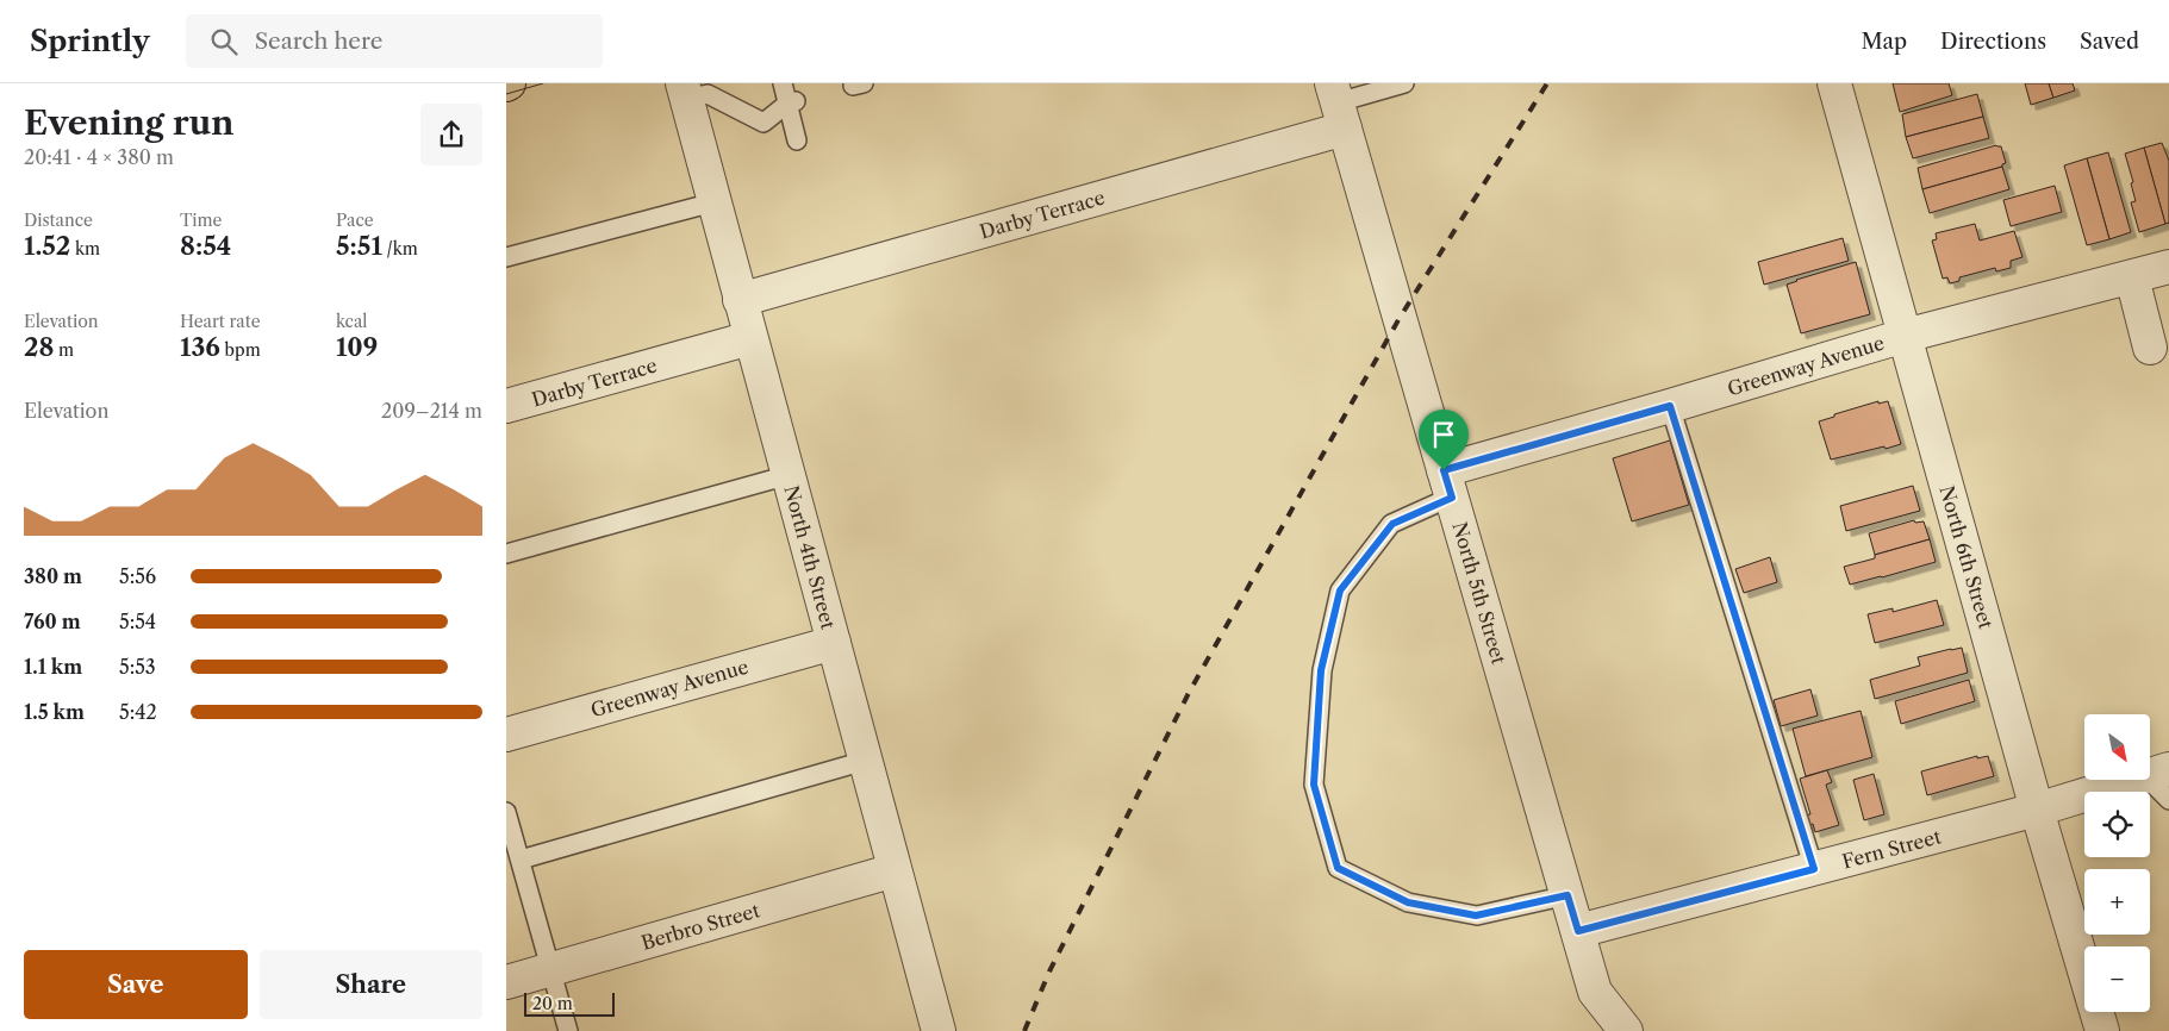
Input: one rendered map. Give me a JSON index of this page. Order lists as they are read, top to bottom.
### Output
{
  "streets": {
    "street": [
      "Darby Terrace",
      "Greenway Avenue",
      "North 4th Street",
      "North 6th Street",
      "North 5th Street",
      "Fern Street",
      "Berbro Street"
    ]
  },
  "crossings": [
    ["Darby Terrace", "North 4th Street"],
    ["Darby Terrace", "North 5th Street"],
    ["Greenway Avenue", "North 4th Street"],
    ["Greenway Avenue", "North 6th Street"],
    ["Greenway Avenue", "North 5th Street"],
    ["North 4th Street", "Berbro Street"],
    ["North 6th Street", "Fern Street"],
    ["North 5th Street", "Fern Street"]
  ],
  "scale_bar": "20 m",
  "north": "bottom right",
  "page": {
    "header": "Sprintly",
    "search": "Search here",
    "nav": ["Map", "Directions", "Saved"],
    "heading": ["Evening run", "20:41 · 4 × 380 m"],
    "stats": [
      ["Distance", "1.52 km"],
      ["Time", "8:54"],
      ["Pace", "5:51 /km"],
      ["Elevation", "28 m"],
      ["Heart rate", "136 bpm"],
      ["kcal", "109"]
    ],
    "chart": ["Elevation", "209–214 m"],
    "list": [
      {
        "name": "380 m",
        "note": "5:56"
      },
      {
        "name": "760 m",
        "note": "5:54"
      },
      {
        "name": "1.1 km",
        "note": "5:53"
      },
      {
        "name": "1.5 km",
        "note": "5:42"
      }
    ],
    "map_buttons": ["+", "−"],
    "buttons": ["Save", "Share"],
    "scale": "20 m"
  }
}
